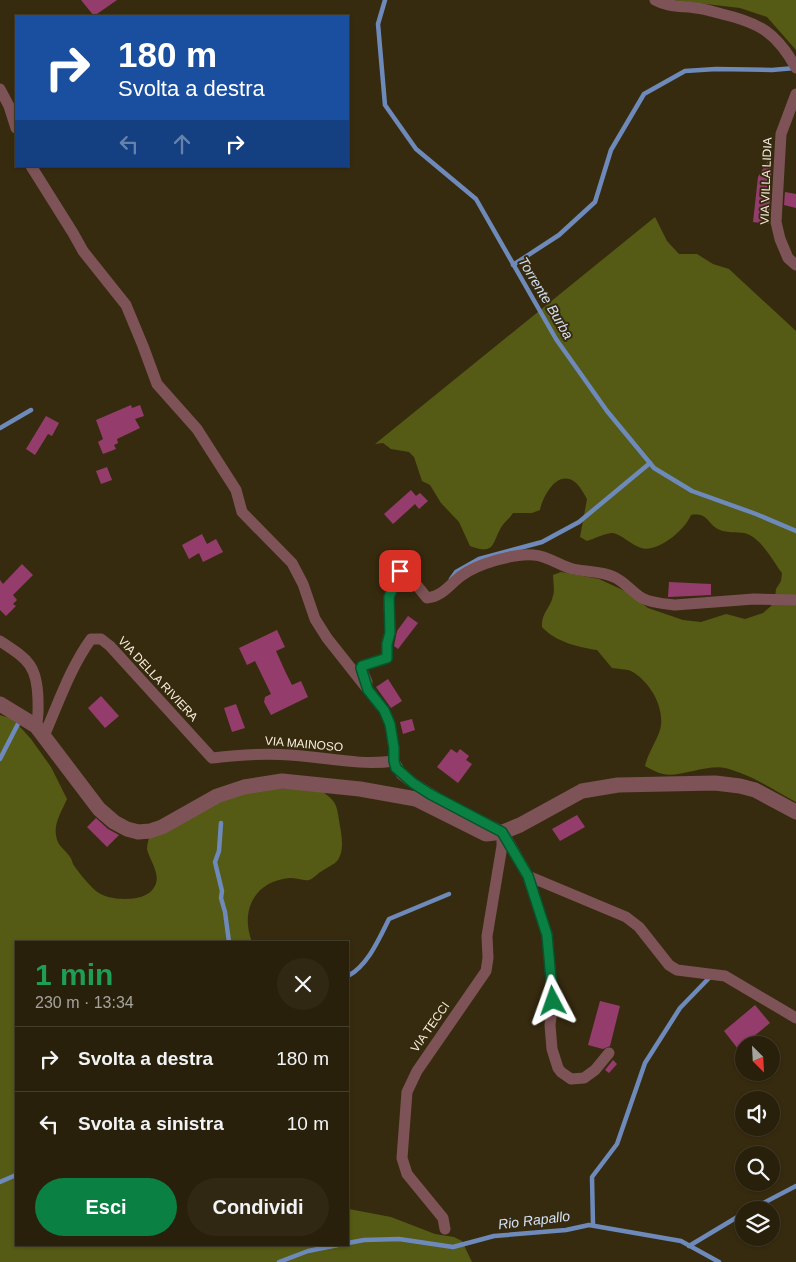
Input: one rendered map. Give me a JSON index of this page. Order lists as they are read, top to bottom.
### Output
{
  "streets": {
    "street": [
      "VIA VILLA LIDIA",
      "VIA DELLA RIVIERA",
      "VIA MAINOSO",
      "VIA TECCI"
    ]
  },
  "crossings": [
    ["VIA DELLA RIVIERA", "VIA MAINOSO"]
  ],
  "water": ["Torrente Burba", "Rio Rapallo"],
  "north": "bottom right",
  "page": {
    "turn": ["180 m", "Svolta a destra"],
    "heading": ["1 min", "230 m · 13:34"],
    "list": [
      {
        "name": "Svolta a destra",
        "value": "180 m"
      },
      {
        "name": "Svolta a sinistra",
        "value": "10 m"
      }
    ],
    "buttons": ["Esci", "Condividi"]
  }
}
